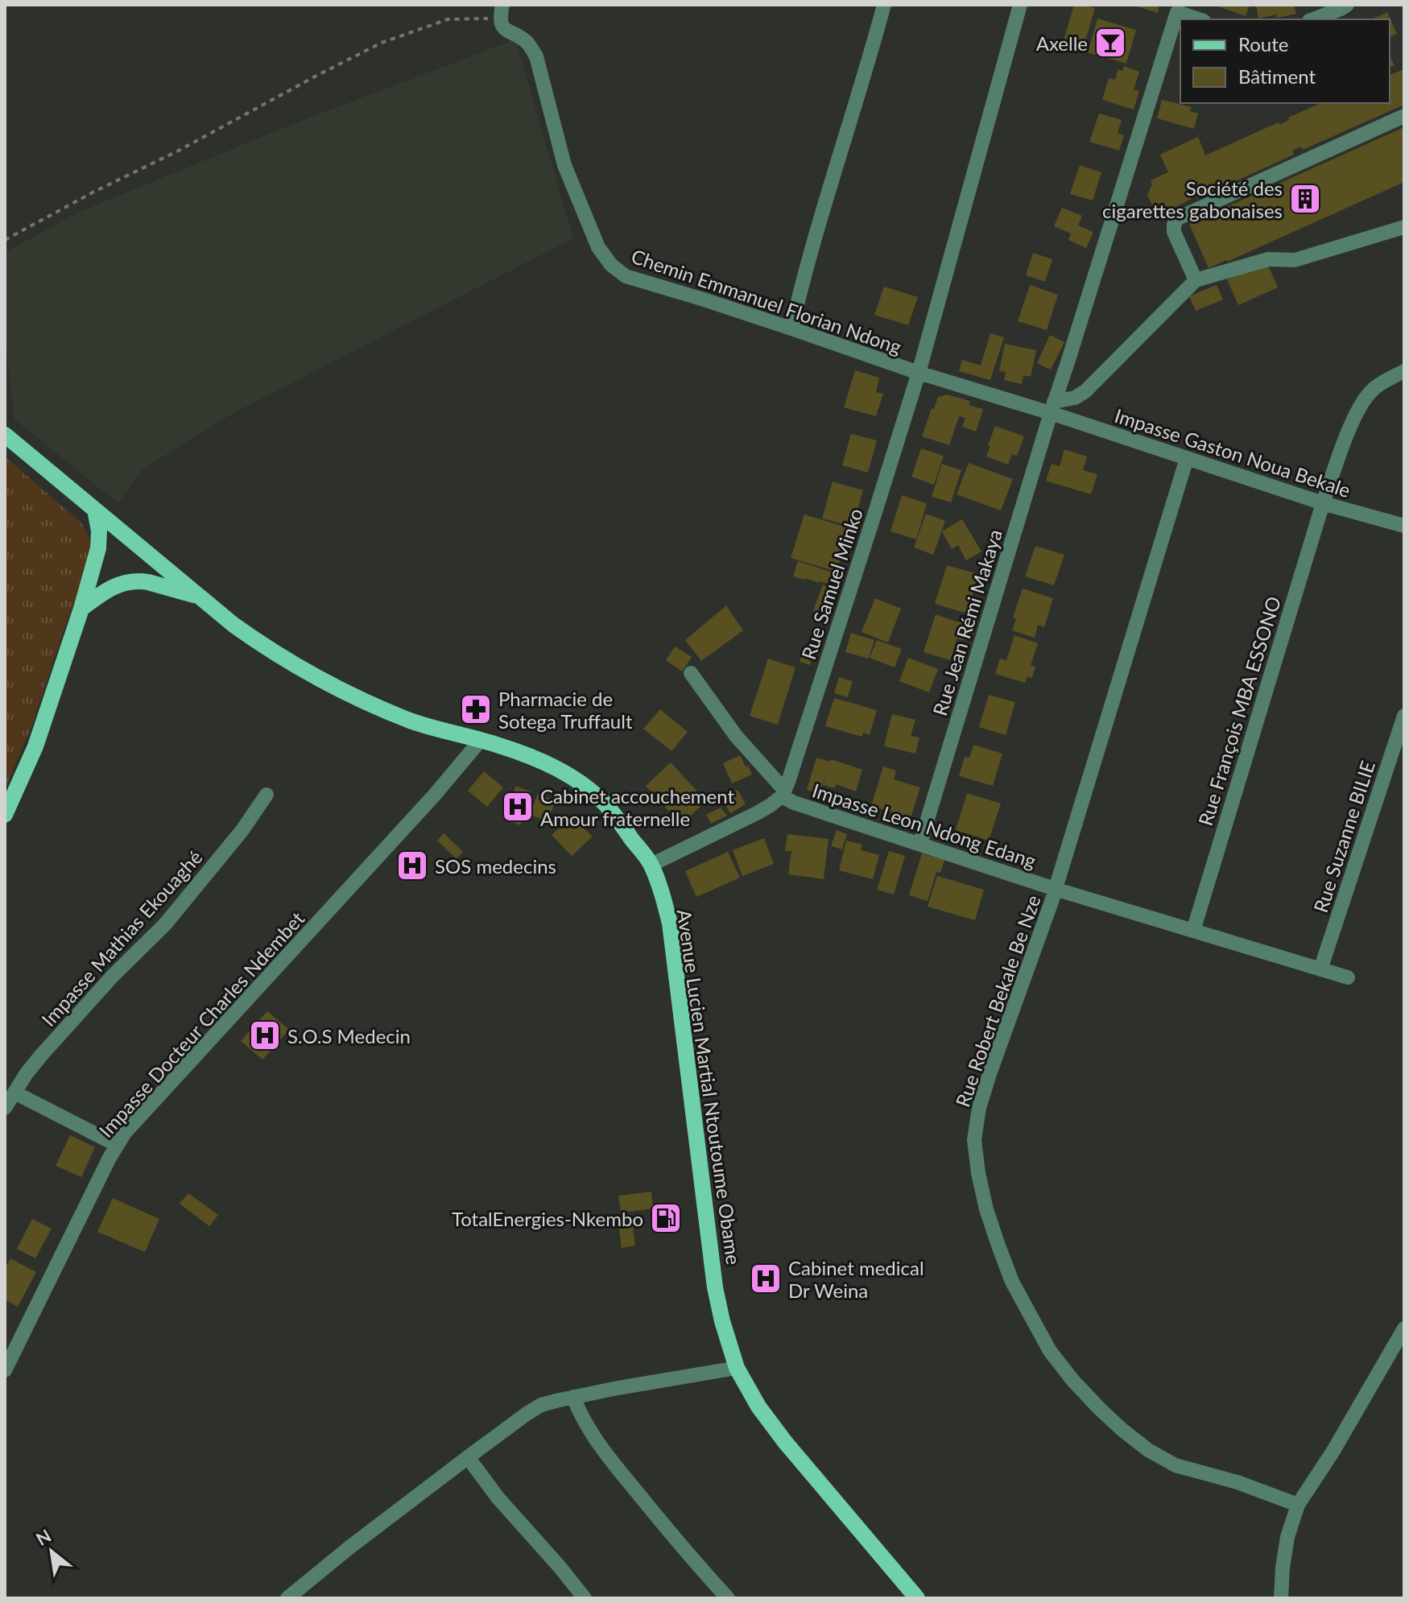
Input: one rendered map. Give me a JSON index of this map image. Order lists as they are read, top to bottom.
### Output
{
  "streets": {
    "main road": ["Avenue Lucien Martial Ntoutoume Obame"],
    "street": [
      "Chemin Emmanuel Florian Ndong",
      "Impasse Gaston Noua Bekale",
      "Rue Samuel Minko",
      "Rue Jean Rémi Makaya",
      "Rue François MBA ESSONO",
      "Impasse Leon Ndong Edang",
      "Rue Suzanne BILIE",
      "Impasse Mathias Ekouaghé",
      "Rue Robert Bekale Be Nze",
      "Impasse Docteur Charles Ndembet"
    ]
  },
  "crossings": [
    ["Chemin Emmanuel Florian Ndong", "Rue Samuel Minko"],
    ["Impasse Gaston Noua Bekale", "Rue Jean Rémi Makaya"],
    ["Impasse Gaston Noua Bekale", "Rue François MBA ESSONO"],
    ["Impasse Gaston Noua Bekale", "Rue Robert Bekale Be Nze"],
    ["Rue Samuel Minko", "Impasse Leon Ndong Edang"],
    ["Rue Jean Rémi Makaya", "Impasse Leon Ndong Edang"],
    ["Rue François MBA ESSONO", "Impasse Leon Ndong Edang"],
    ["Impasse Leon Ndong Edang", "Rue Suzanne BILIE"],
    ["Impasse Leon Ndong Edang", "Rue Robert Bekale Be Nze"],
    ["Impasse Docteur Charles Ndembet", "Avenue Lucien Martial Ntoutoume Obame"]
  ],
  "places": {
    "bar": ["Axelle"],
    "building": ["Société des cigarettes gabonaises"],
    "pharmacy": ["Pharmacie de Sotega Truffault"],
    "hospital": [
      "Cabinet accouchement Amour fraternelle",
      "SOS medecins",
      "S.O.S Medecin",
      "Cabinet medical Dr Weina"
    ],
    "fuel station": ["TotalEnergies-Nkembo"]
  },
  "legend": ["Route", "Bâtiment"],
  "north": "top left"
}
